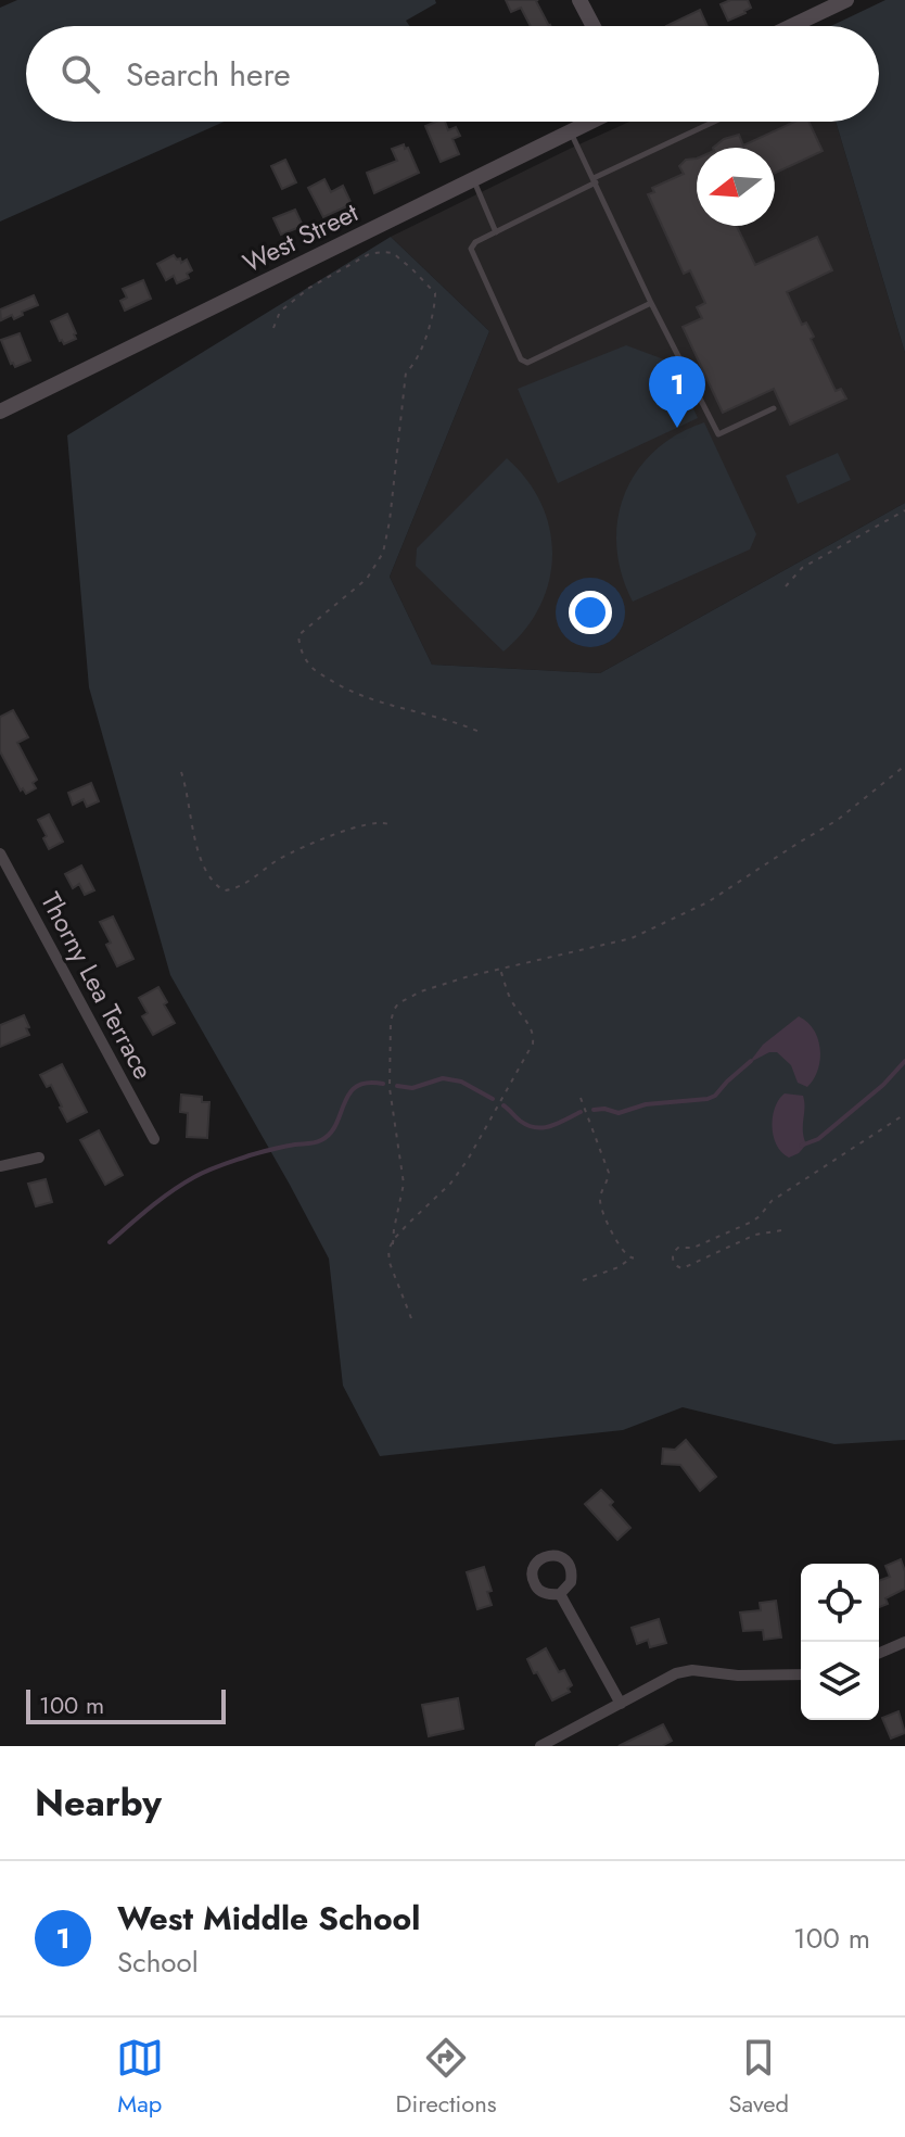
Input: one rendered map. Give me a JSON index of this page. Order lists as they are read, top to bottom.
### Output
{
  "streets": {
    "street": ["West Street", "Thorny Lea Terrace"]
  },
  "scale_bar": "100 m",
  "north": "left",
  "page": {
    "search": "Search here",
    "pins": "1",
    "scale": "100 m",
    "heading": "Nearby",
    "list": [
      {
        "mark": "1",
        "name": "West Middle School",
        "note": "School",
        "value": "100 m"
      }
    ],
    "nav": ["Map", "Directions", "Saved"]
  }
}
